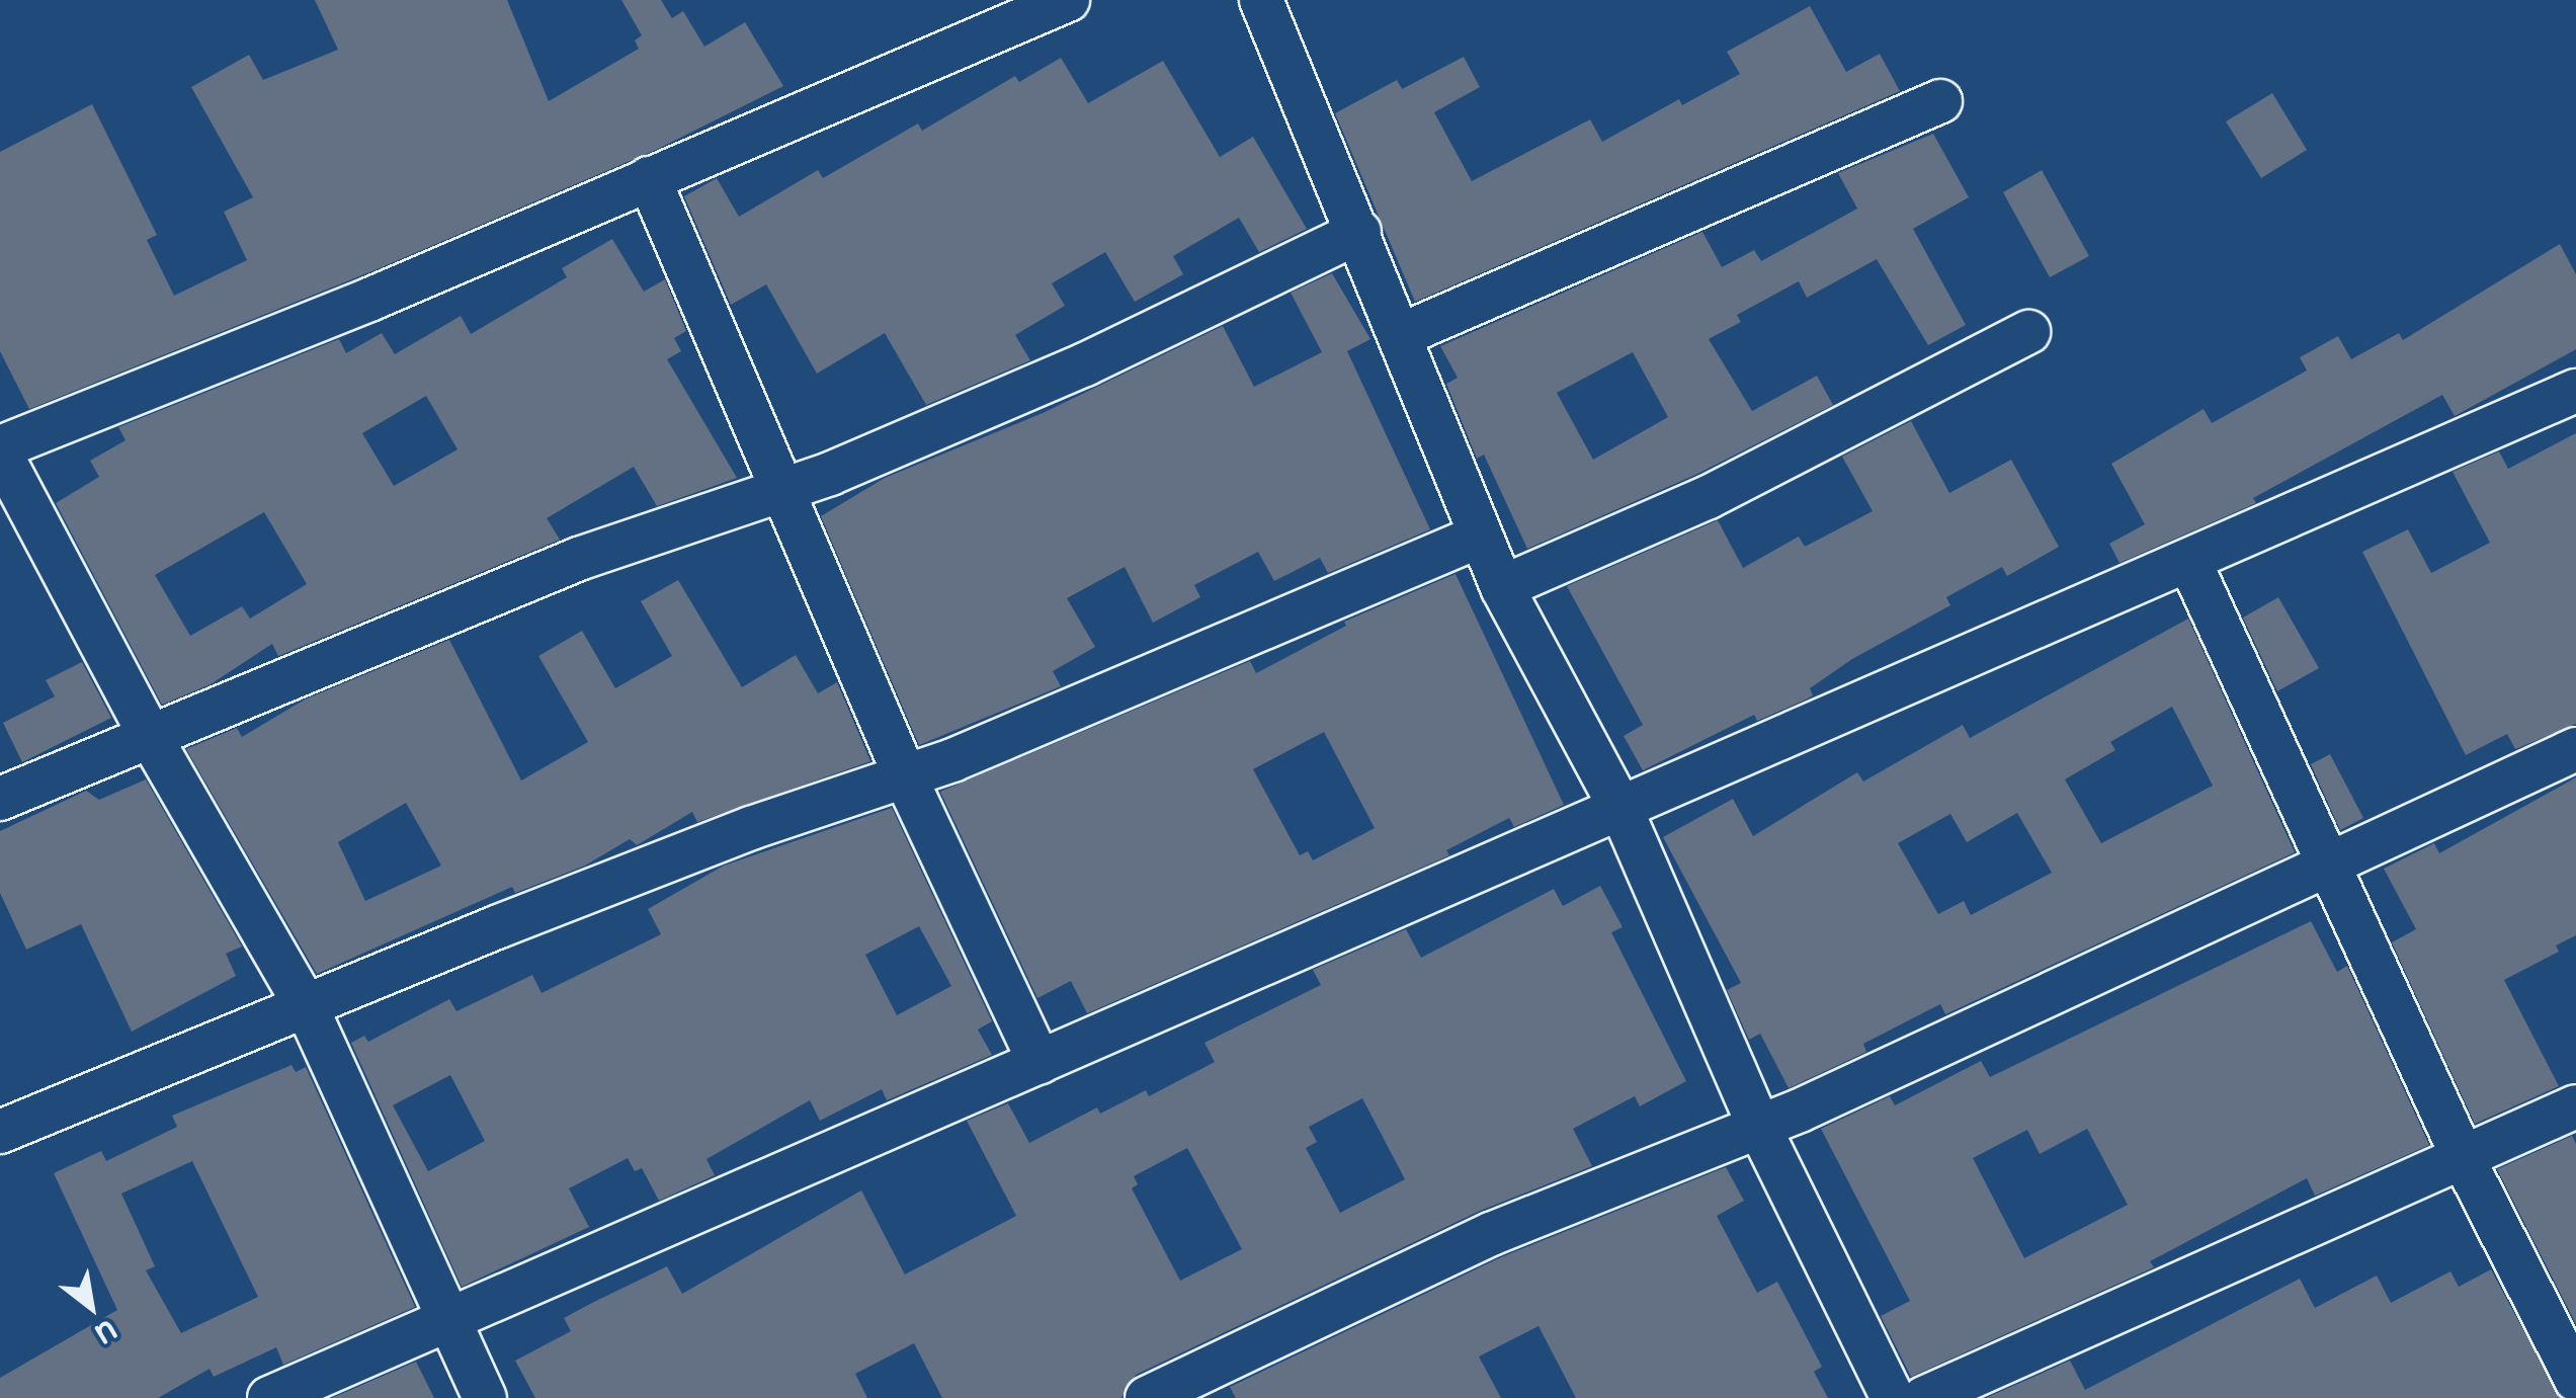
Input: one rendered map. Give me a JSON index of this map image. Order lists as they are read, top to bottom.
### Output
{
  "north": "bottom right"
}
